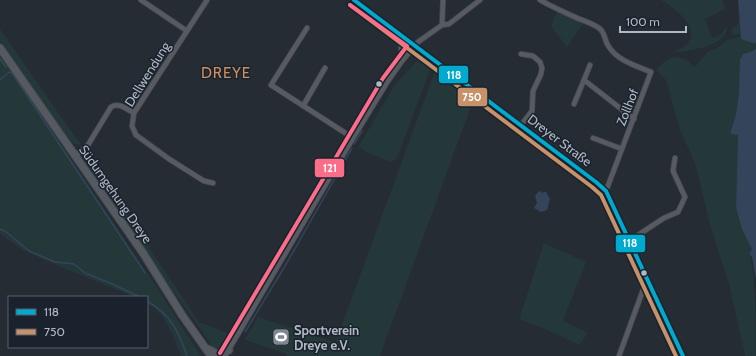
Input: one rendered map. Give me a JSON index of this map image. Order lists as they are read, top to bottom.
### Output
{
  "streets": {
    "main road": ["Südumgehung Dreye"],
    "street": ["Dellwendung", "Zollhof", "Dreyer Straße"]
  },
  "crossings": [
    ["Zollhof", "Dreyer Straße"]
  ],
  "districts": ["DREYE"],
  "places": {
    "sports": ["Sportverein Dreye e.V."]
  },
  "lines": ["transit line 118", "transit line 750", "transit line 121"],
  "legend": ["118", "750"],
  "scale_bar": "100 m"
}
